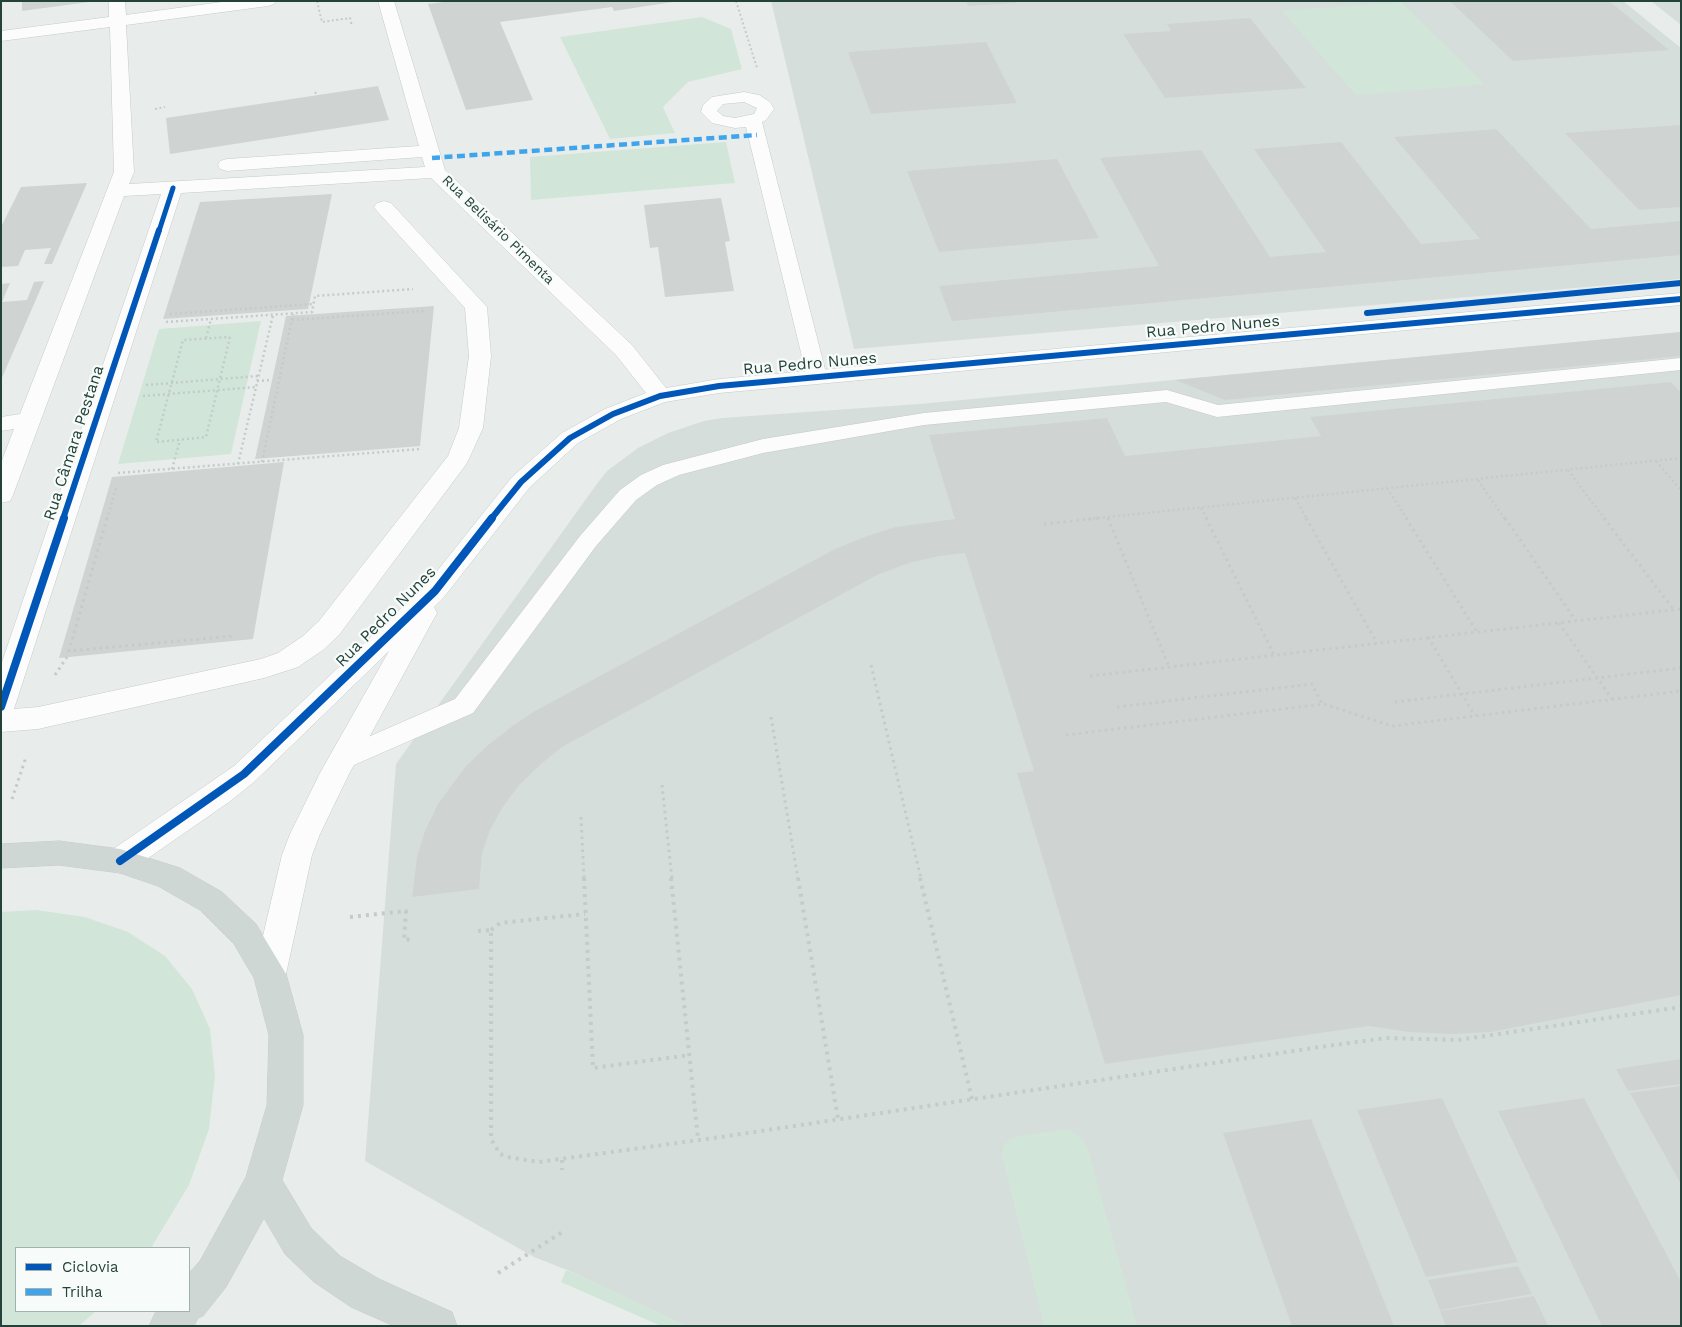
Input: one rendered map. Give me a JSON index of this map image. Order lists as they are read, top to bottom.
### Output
{
  "streets": {
    "street": ["Rua Belisário Pimenta", "Rua Pedro Nunes", "Rua Câmara Pestana"]
  },
  "crossings": [
    ["Rua Belisário Pimenta", "Rua Pedro Nunes"]
  ],
  "legend": ["Ciclovia", "Trilha"]
}
